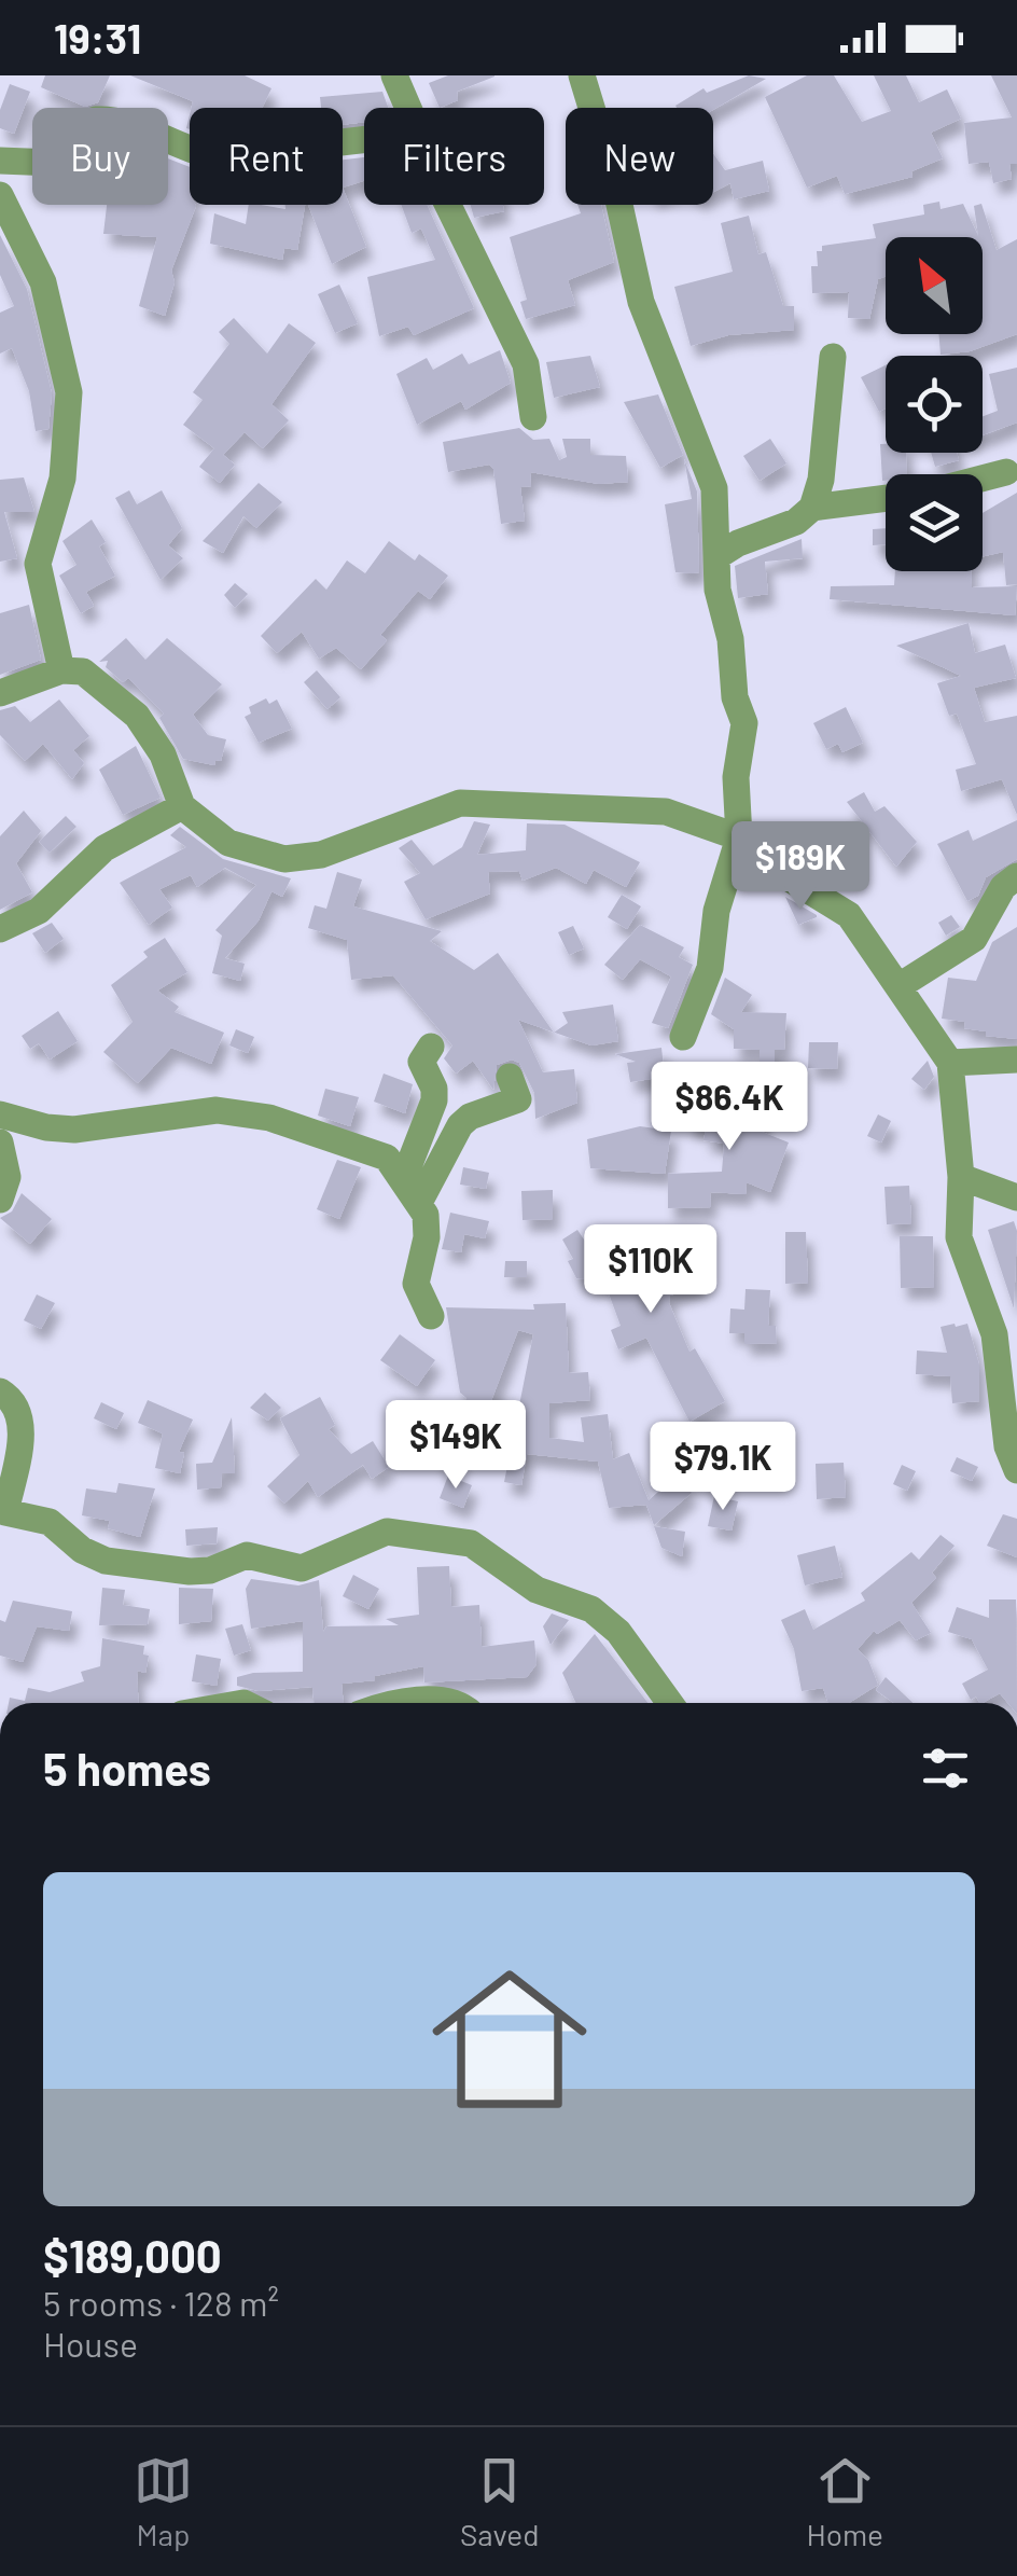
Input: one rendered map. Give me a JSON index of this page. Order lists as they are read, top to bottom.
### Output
{
  "north": "top left",
  "page": {
    "status": "19:31",
    "chip": [
      "Buy",
      "Rent",
      "Filters",
      "New"
    ],
    "price": [
      "$189K",
      "$86.4K",
      "$110K",
      "$149K",
      "$79.1K"
    ],
    "heading": "5 homes",
    "list": [
      {
        "name": "$189,000",
        "note": "5 rooms · 128 m² · House"
      }
    ],
    "tabs": ["Map", "Saved", "Home"]
  }
}
